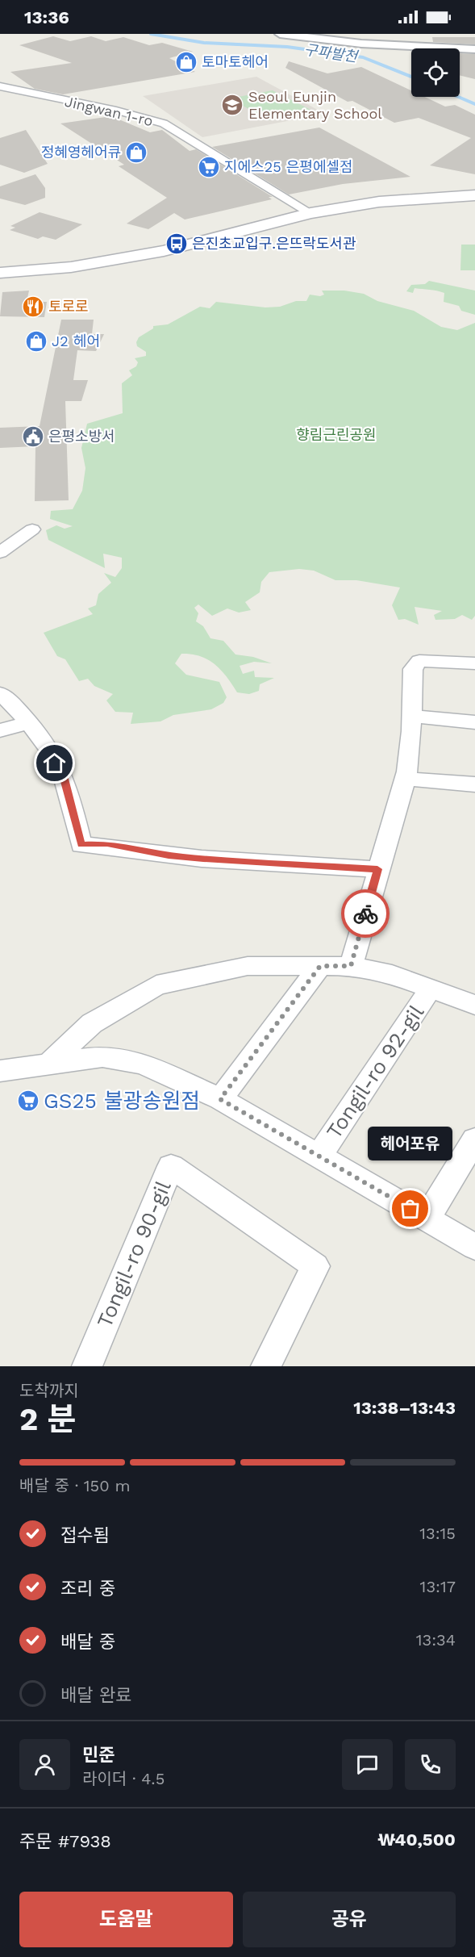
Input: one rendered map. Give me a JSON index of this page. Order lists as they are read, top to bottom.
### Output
{
  "streets": {
    "street": ["Jingwan 1-ro", "Tongil-ro 92-gil", "Tongil-ro 90-gil"]
  },
  "water": ["구파발천"],
  "parks": ["향림근린공원"],
  "places": {
    "shop": ["토마토헤어", "정혜영헤어큐", "J2 헤어"],
    "school or university": ["Seoul Eunjin Elementary School"],
    "supermarket": ["지에스25 은평에셀점", "GS25 불광송원점"],
    "bus stop": ["은진초교입구.은뜨락도서관"],
    "restaurant": ["토로로"],
    "public building": ["은평소방서"],
    "other": ["헤어포유"]
  },
  "page": {
    "status": "13:36",
    "bubble": "헤어포유",
    "heading": ["2 분", "도착까지", "13:38–13:43"],
    "panel": [
      "민준",
      "라이더 · 4.5",
      "주문 #7938",
      "₩40,500"
    ],
    "bar": "배달 중 · 150 m",
    "list": [
      ["접수됨", "13:15"],
      ["조리 중", "13:17"],
      ["배달 중", "13:34"],
      "배달 완료"
    ],
    "buttons": ["도움말", "공유"]
  }
}
